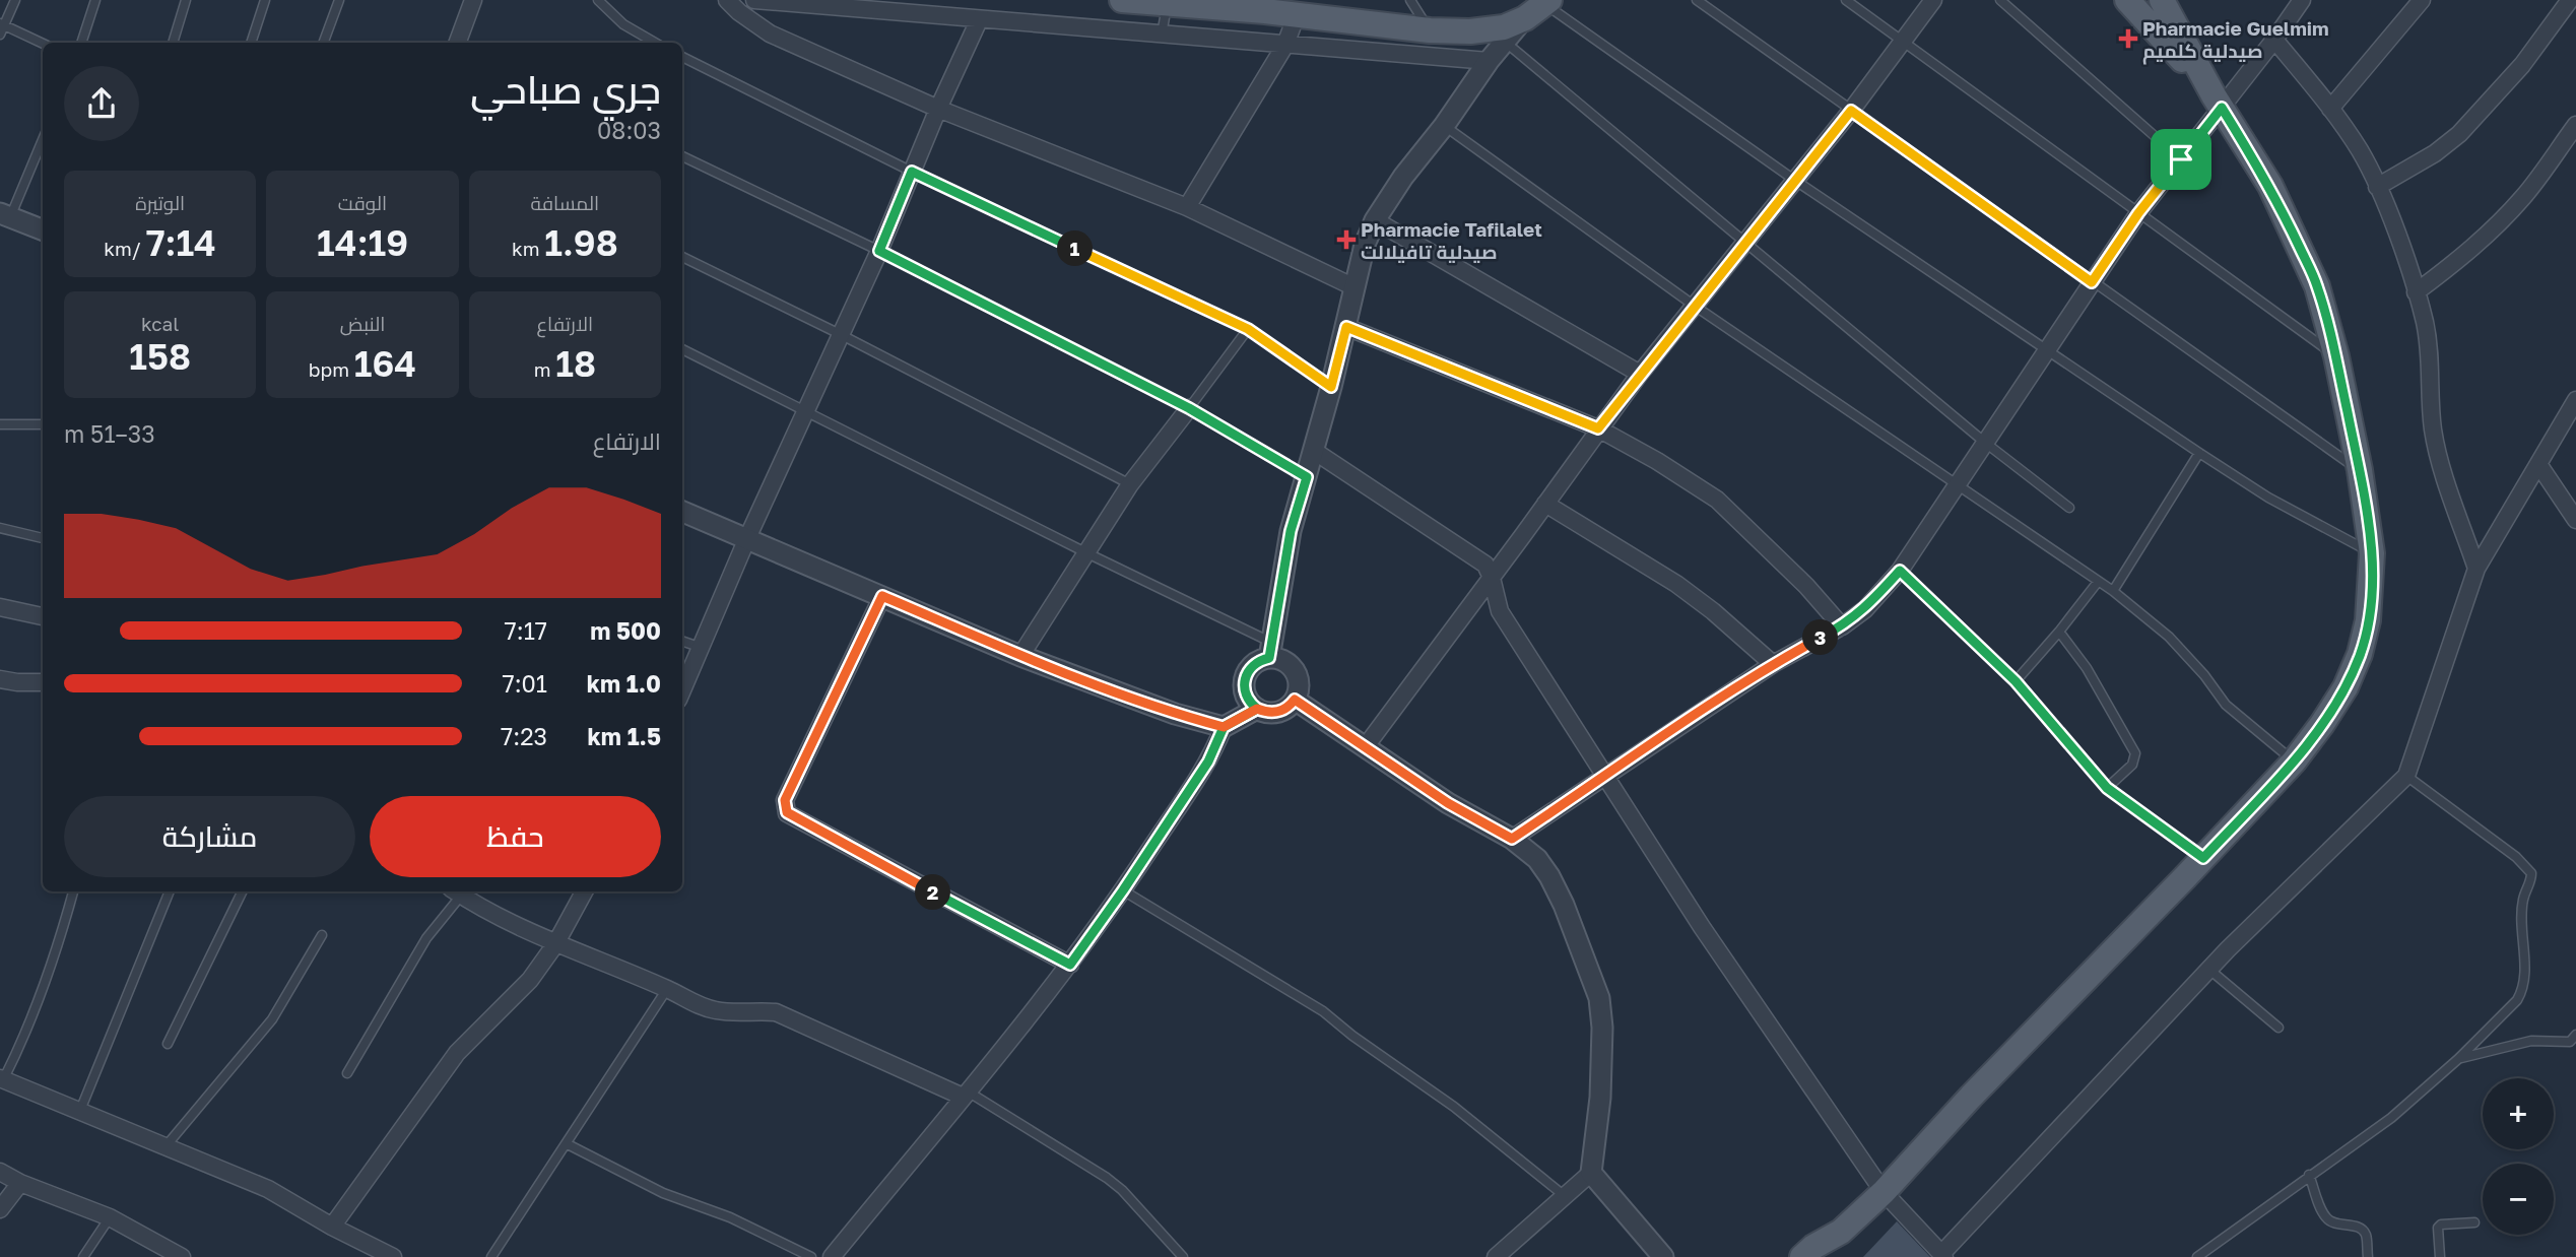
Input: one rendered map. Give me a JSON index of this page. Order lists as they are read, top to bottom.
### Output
{
  "places": {
    "health": ["Pharmacie Guelmim صيدلية كلميم", "Pharmacie Tafilalet صيدلية تافيلالت"]
  },
  "page": {
    "heading": ["جري صباحي", "08:03"],
    "stats": [
      ["المسافة", "1.98 km"],
      ["الوقت", "14:19"],
      ["الوتيرة", "7:14 /km"],
      ["الارتفاع", "18 m"],
      ["النبض", "164 bpm"],
      ["kcal", "158"]
    ],
    "pins": ["1", "3", "2"],
    "chart": ["الارتفاع", "33–51 m"],
    "list": [
      {
        "name": "500 m",
        "note": "7:17"
      },
      {
        "name": "1.0 km",
        "note": "7:01"
      },
      {
        "name": "1.5 km",
        "note": "7:23"
      }
    ],
    "buttons": ["حفظ", "مشاركة"],
    "map_buttons": ["+", "−"]
  }
}
